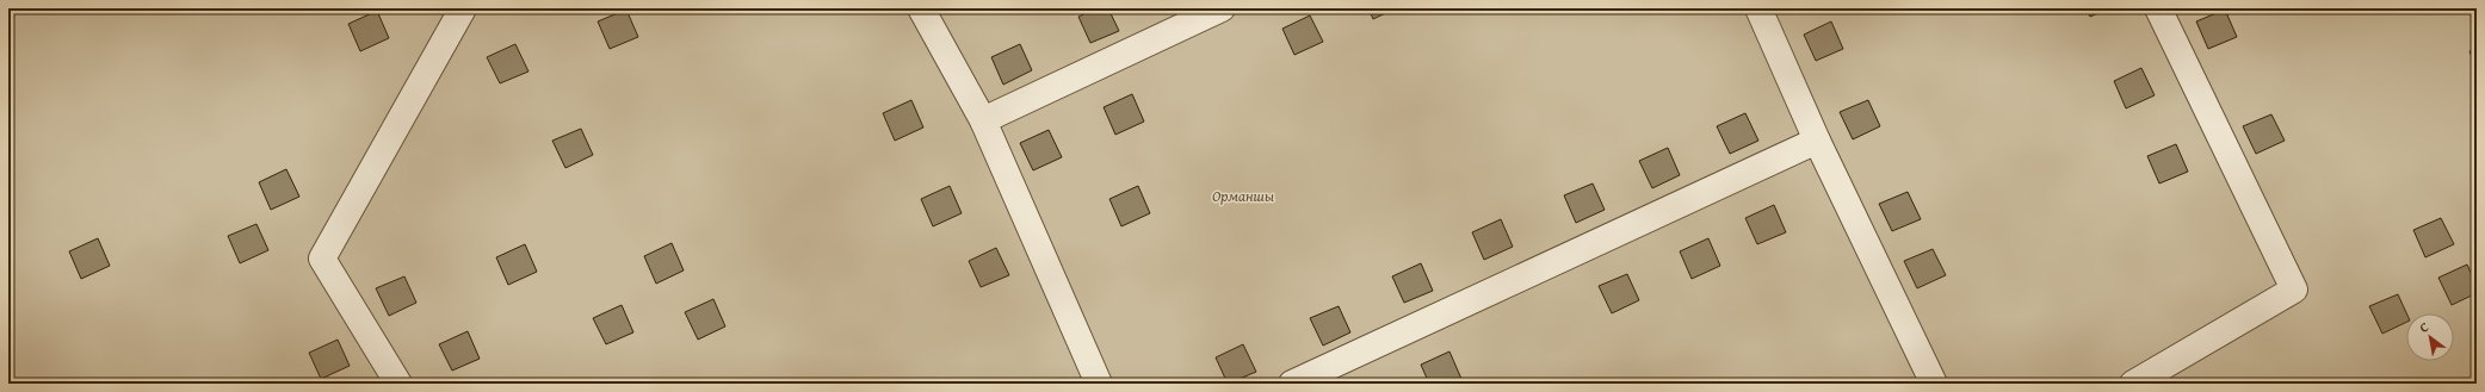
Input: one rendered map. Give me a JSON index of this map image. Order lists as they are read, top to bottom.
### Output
{
  "parks": ["Орманшы"],
  "north": "top left"
}
